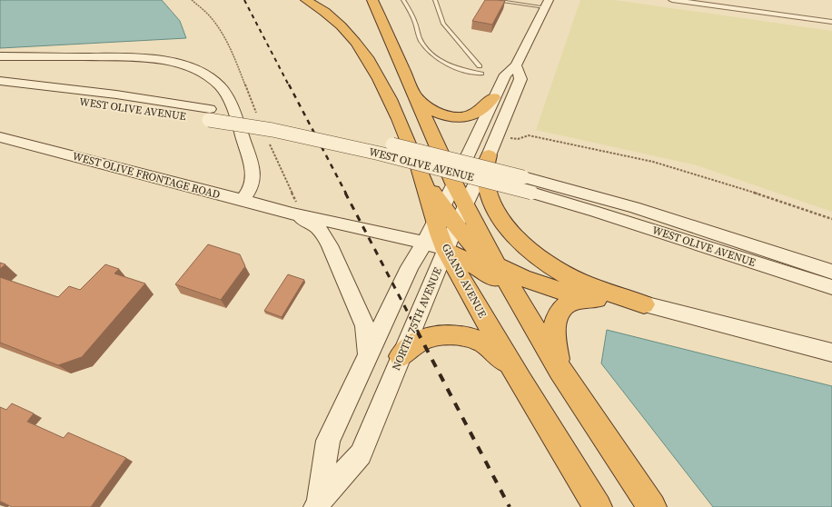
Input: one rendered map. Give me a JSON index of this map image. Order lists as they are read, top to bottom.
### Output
{
  "streets": {
    "highway": ["GRAND AVENUE"],
    "main road": ["WEST OLIVE AVENUE", "WEST OLIVE FRONTAGE ROAD", "NORTH 75TH AVENUE"]
  },
  "crossings": [
    ["GRAND AVENUE", "NORTH 75TH AVENUE"]
  ]
}
